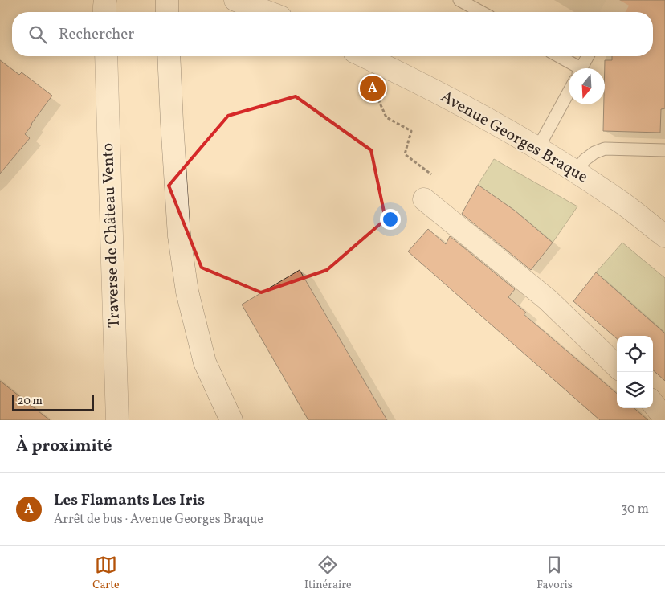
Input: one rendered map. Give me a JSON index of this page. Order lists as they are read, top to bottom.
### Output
{
  "streets": {
    "street": ["Avenue Georges Braque", "Traverse de Château Vento"]
  },
  "scale_bar": "20 m",
  "north": "bottom",
  "page": {
    "search": "Rechercher",
    "pins": "A",
    "scale": "20 m",
    "heading": "À proximité",
    "list": [
      {
        "mark": "A",
        "name": "Les Flamants Les Iris",
        "note": "Arrêt de bus · Avenue Georges Braque",
        "value": "30 m"
      }
    ],
    "nav": ["Carte", "Itinéraire", "Favoris"]
  }
}
